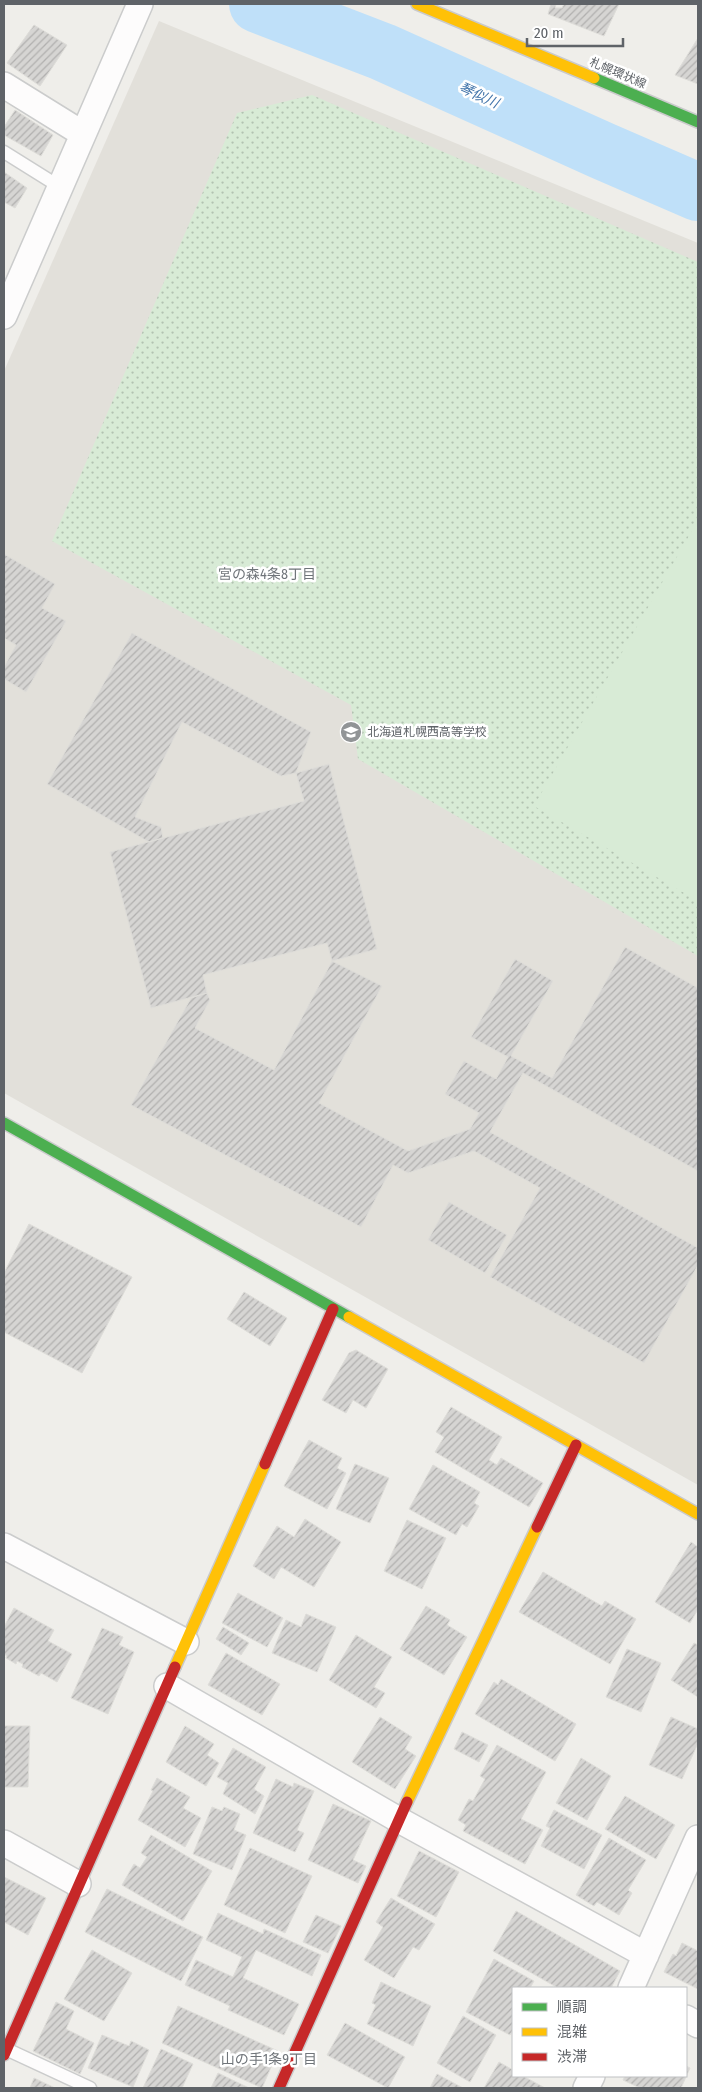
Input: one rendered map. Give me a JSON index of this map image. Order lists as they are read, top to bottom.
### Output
{
  "streets": {
    "street": ["札幌環状線"]
  },
  "districts": ["宮の森4条8丁目", "山の手1条9丁目"],
  "water": ["琴似川"],
  "places": {
    "school or university": ["北海道札幌西高等学校"]
  },
  "legend": ["順調", "混雑", "渋滞"],
  "scale_bar": "20 m"
}
